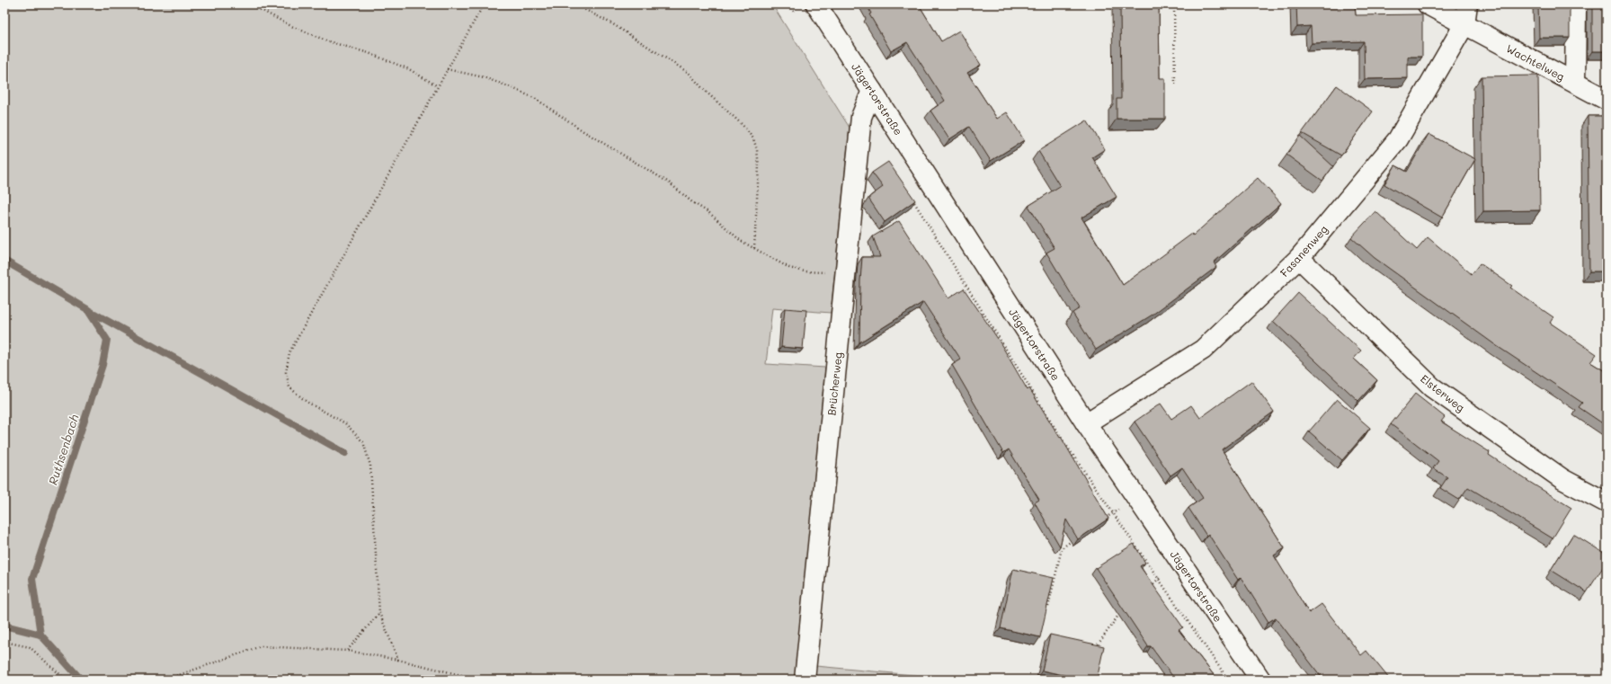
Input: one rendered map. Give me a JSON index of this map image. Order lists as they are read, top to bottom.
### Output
{
  "streets": {
    "street": [
      "Wachtelweg",
      "Jägertorstraße",
      "Fasanenweg",
      "Brücherweg",
      "Elsterweg"
    ]
  },
  "crossings": [
    ["Wachtelweg", "Fasanenweg"],
    ["Jägertorstraße", "Fasanenweg"],
    ["Jägertorstraße", "Brücherweg"],
    ["Fasanenweg", "Elsterweg"]
  ],
  "water": ["Ruthsenbach"]
}
